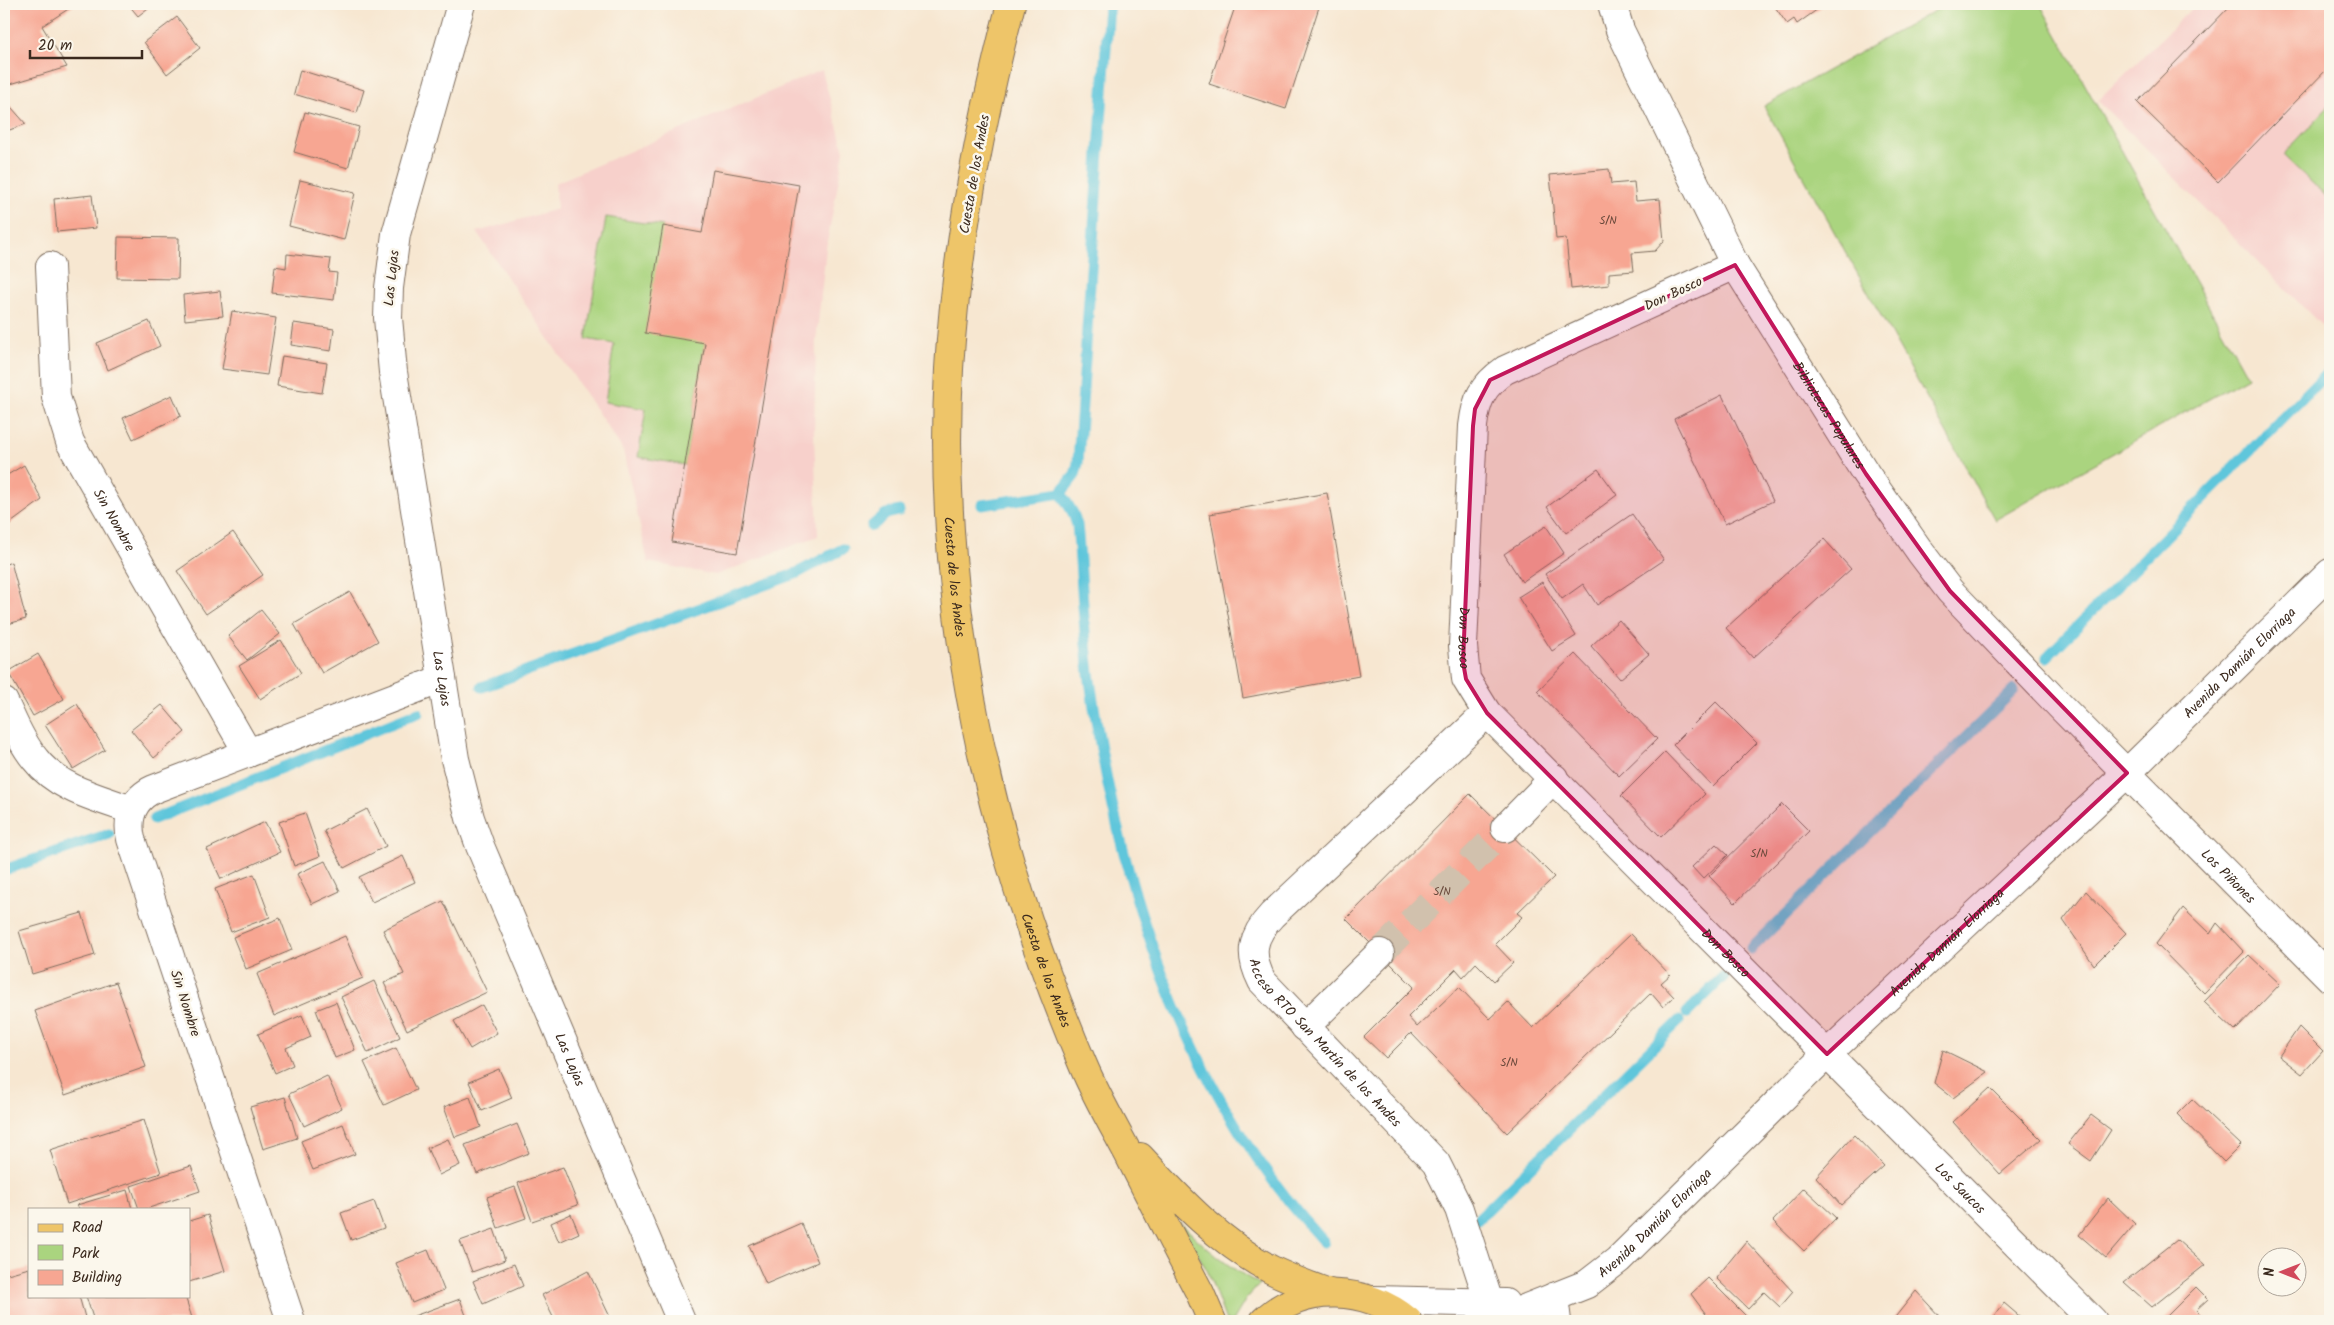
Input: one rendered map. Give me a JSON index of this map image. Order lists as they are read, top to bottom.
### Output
{
  "streets": {
    "main road": ["Cuesta de los Andes"],
    "street": [
      "Las Lajas",
      "Don Bosco",
      "Bibliotecas Populares",
      "Sin Nombre",
      "Avenida Damián Elorriaga",
      "Los Piñones",
      "Acceso RTO San Martín de los Andes",
      "Los Saucos"
    ]
  },
  "crossings": [
    ["Don Bosco", "Bibliotecas Populares"],
    ["Don Bosco", "Avenida Damián Elorriaga"],
    ["Don Bosco", "Acceso RTO San Martín de los Andes"],
    ["Don Bosco", "Los Saucos"],
    ["Bibliotecas Populares", "Avenida Damián Elorriaga"],
    ["Bibliotecas Populares", "Los Piñones"],
    ["Avenida Damián Elorriaga", "Los Piñones"],
    ["Avenida Damián Elorriaga", "Acceso RTO San Martín de los Andes"],
    ["Avenida Damián Elorriaga", "Los Saucos"]
  ],
  "house_numbers": [
    "S/N",
    "S/N",
    "S/N",
    "S/N"
  ],
  "legend": ["Road", "Park", "Building"],
  "scale_bar": "20 m",
  "north": "left"
}
